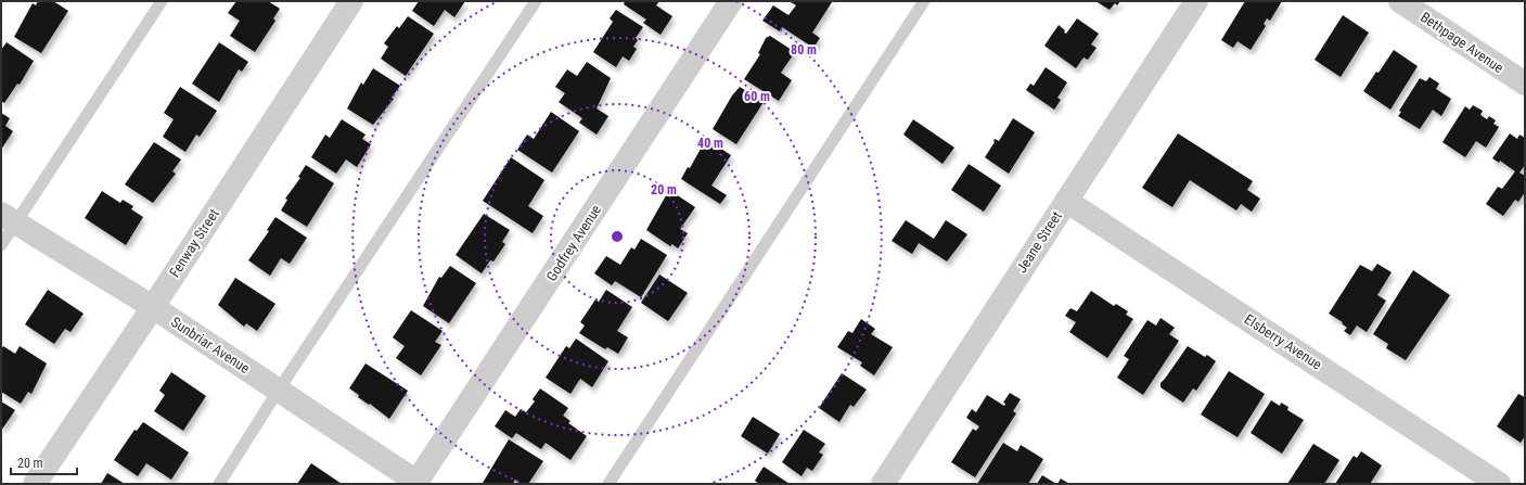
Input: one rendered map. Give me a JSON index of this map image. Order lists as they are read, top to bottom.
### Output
{
  "streets": {
    "street": [
      "Bethpage Avenue",
      "Jeane Street",
      "Fenway Street",
      "Godfrey Avenue",
      "Elsberry Avenue",
      "Sunbriar Avenue"
    ]
  },
  "crossings": [
    ["Jeane Street", "Elsberry Avenue"],
    ["Fenway Street", "Sunbriar Avenue"],
    ["Godfrey Avenue", "Sunbriar Avenue"]
  ],
  "scale_bar": "20 m",
  "rings": [
    "80 m",
    "60 m",
    "40 m",
    "20 m"
  ]
}
